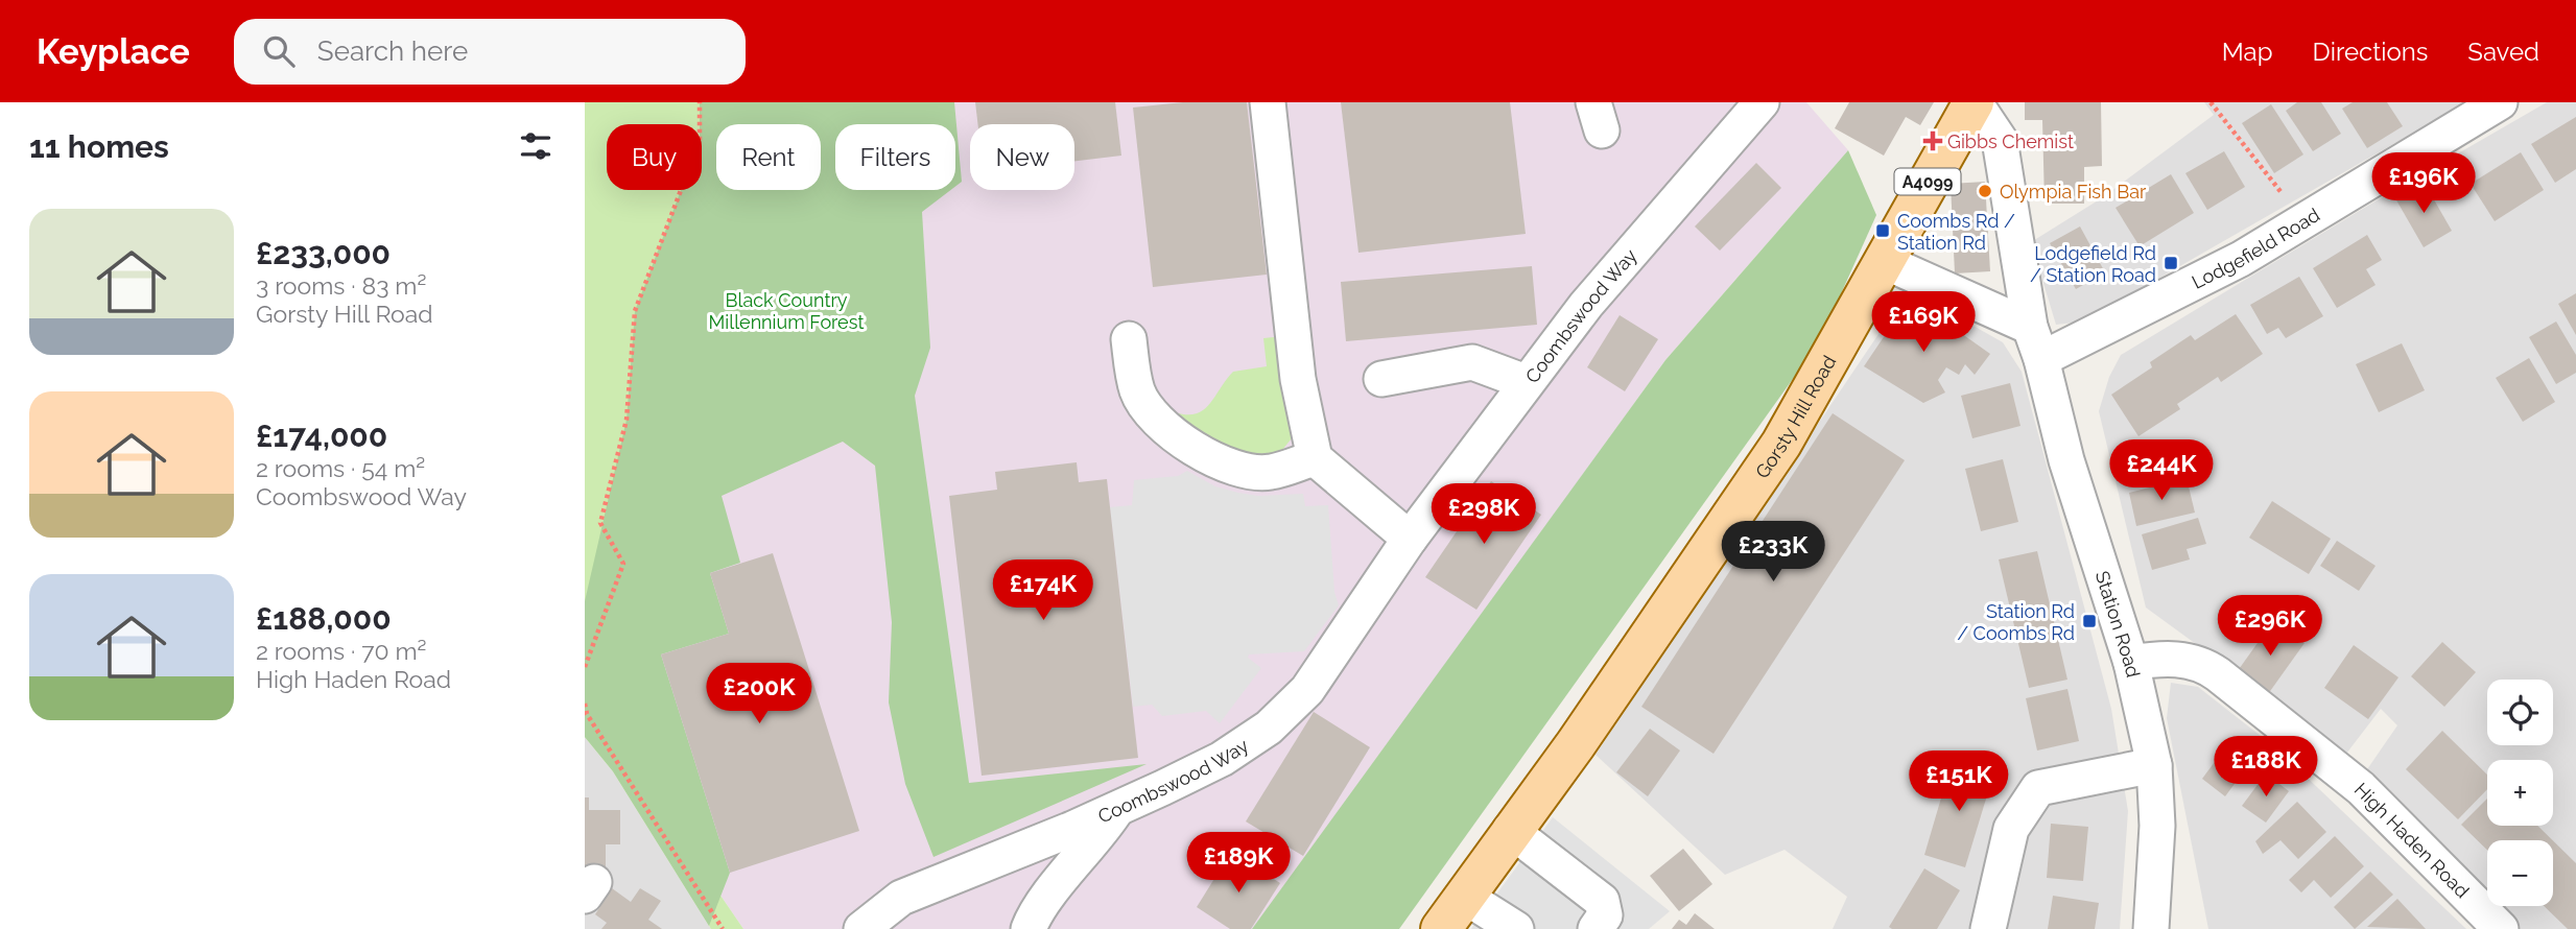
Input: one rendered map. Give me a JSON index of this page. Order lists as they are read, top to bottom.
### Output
{
  "streets": {
    "main road": ["A4099", "Gorsty Hill Road"],
    "street": [
      "Lodgefield Road",
      "Coombswood Way",
      "Station Road",
      "High Haden Road"
    ]
  },
  "crossings": [
    ["Lodgefield Road", "Station Road"],
    ["Gorsty Hill Road", "Station Road"],
    ["Station Road", "High Haden Road"]
  ],
  "parks": ["Black Country Millennium Forest"],
  "places": {
    "health": ["Gibbs Chemist"],
    "other": ["Olympia Fish Bar"],
    "transit": ["Coombs Rd / Station Rd", "Lodgefield Rd / Station Road", "Station Rd / Coombs Rd"]
  },
  "page": {
    "header": "Keyplace",
    "search": "Search here",
    "nav": ["Map", "Directions", "Saved"],
    "heading": "11 homes",
    "chip": [
      "Buy",
      "Rent",
      "Filters",
      "New"
    ],
    "price": [
      "£196K",
      "£169K",
      "£244K",
      "£298K",
      "£233K",
      "£174K",
      "£296K",
      "£200K",
      "£188K",
      "£151K",
      "£189K"
    ],
    "list": [
      {
        "name": "£233,000",
        "note": "3 rooms · 83 m² · Gorsty Hill Road"
      },
      {
        "name": "£174,000",
        "note": "2 rooms · 54 m² · Coombswood Way"
      },
      {
        "name": "£188,000",
        "note": "2 rooms · 70 m² · High Haden Road"
      }
    ],
    "map_buttons": ["+", "−"]
  }
}
